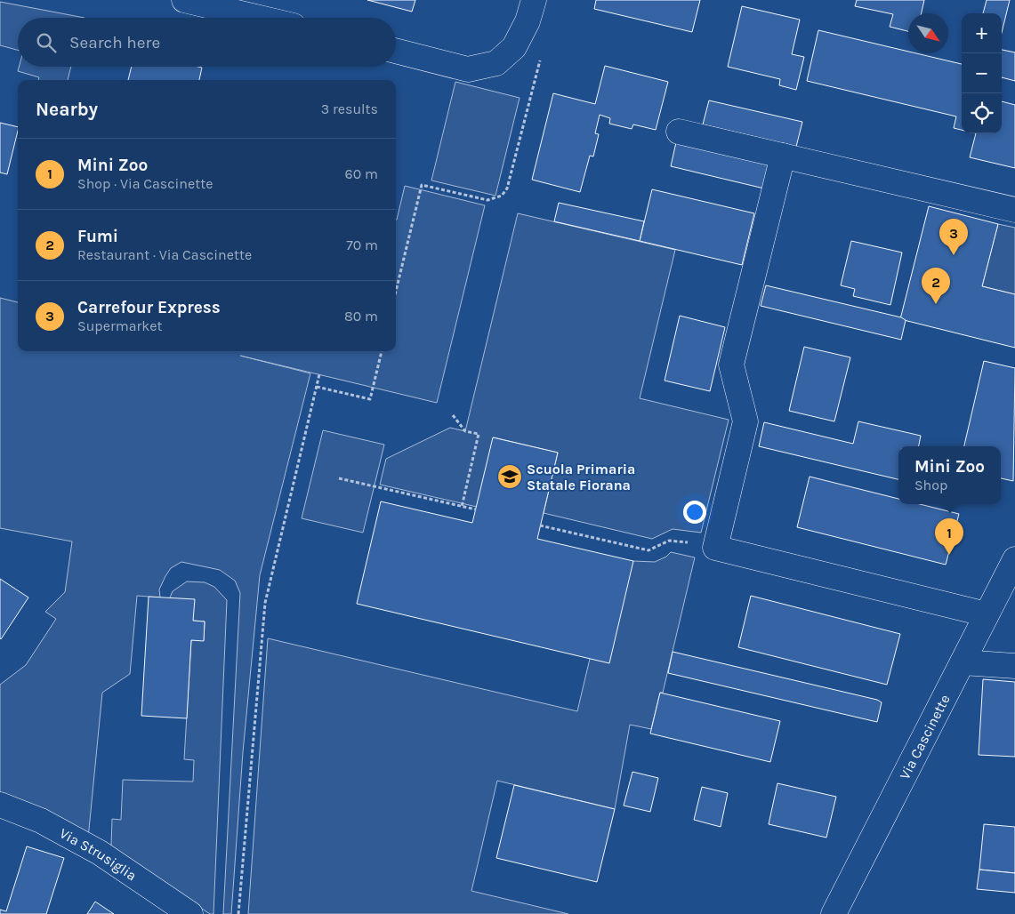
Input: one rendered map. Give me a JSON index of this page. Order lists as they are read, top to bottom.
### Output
{
  "streets": {
    "street": ["Via Cascinette", "Via Strusiglia"]
  },
  "places": {
    "school or university": ["Scuola Primaria Statale Fiorana"]
  },
  "north": "bottom right",
  "page": {
    "map_buttons": ["+", "−"],
    "search": "Search here",
    "heading": ["Nearby", "3 results"],
    "list": [
      {
        "mark": "1",
        "name": "Mini Zoo",
        "note": "Shop · Via Cascinette",
        "value": "60 m"
      },
      {
        "mark": "2",
        "name": "Fumi",
        "note": "Restaurant · Via Cascinette",
        "value": "70 m"
      },
      {
        "mark": "3",
        "name": "Carrefour Express",
        "note": "Supermarket",
        "value": "80 m"
      }
    ],
    "pins": ["3", "2", "1"],
    "popup": ["Mini Zoo", "Shop"]
  }
}
